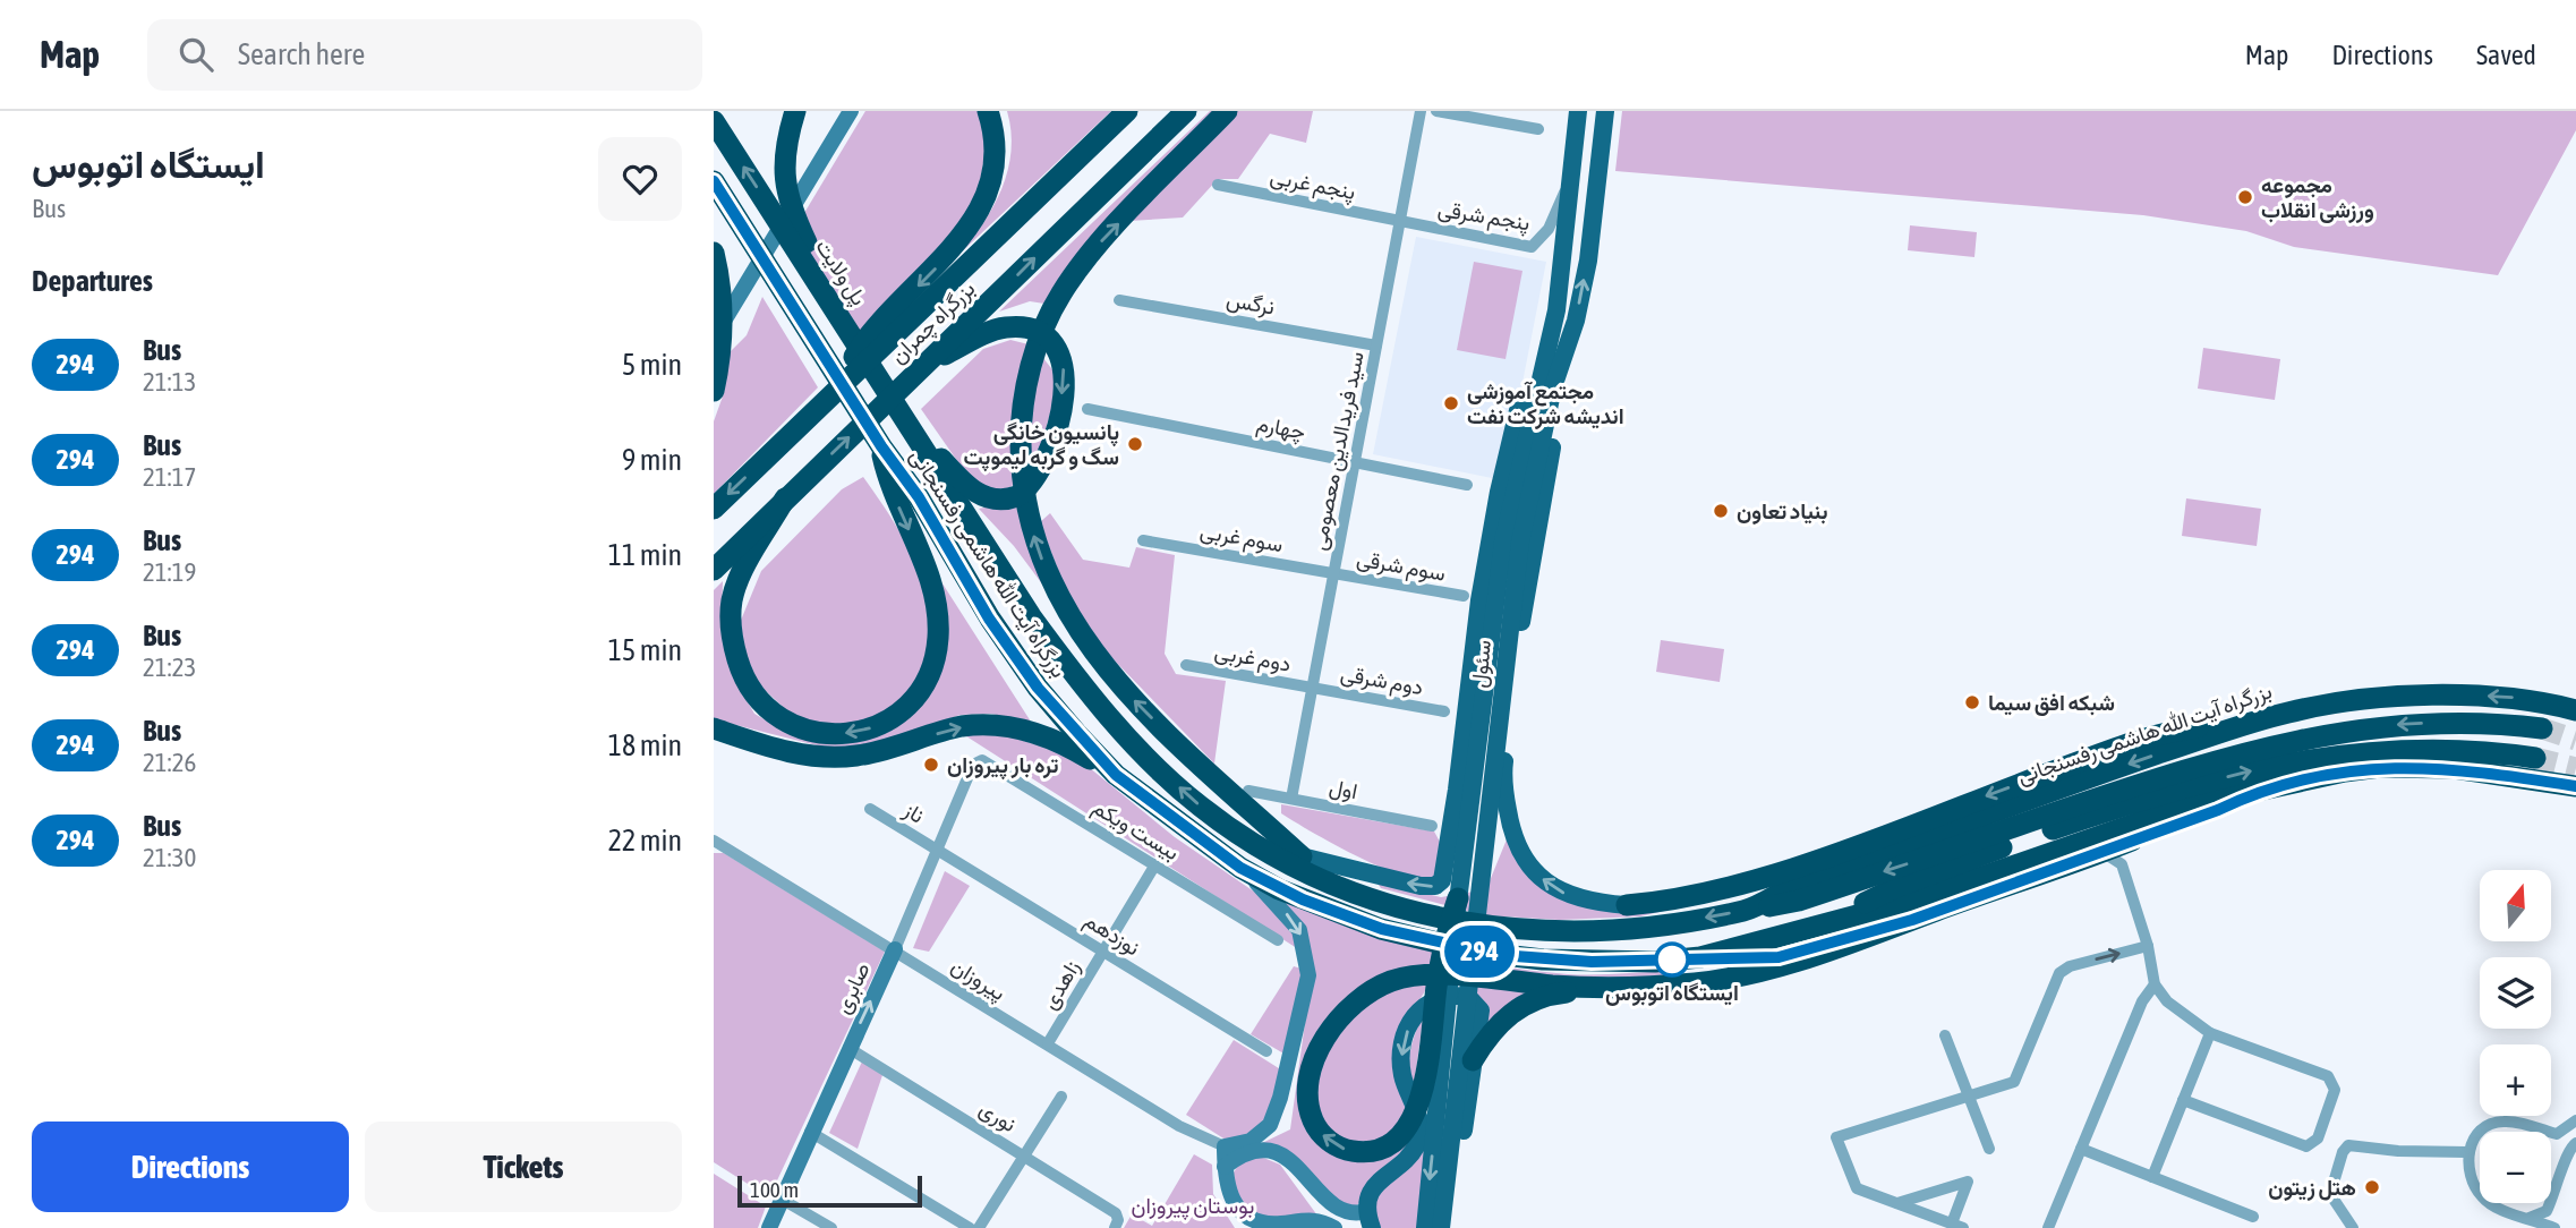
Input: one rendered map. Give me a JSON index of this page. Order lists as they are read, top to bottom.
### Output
{
  "streets": {
    "highway": ["پل ولایت", "بزرگراه چمران", "بزرگراه آیت الله هاشمی رفسنجانی"],
    "main road": ["سئول", "صابری"],
    "street": [
      "پنجم غربی",
      "پنجم شرقی",
      "نرگس",
      "چهارم",
      "سید فریدالدین معصومی",
      "سوم غربی",
      "سوم شرقی",
      "دوم غربی",
      "دوم شرقی",
      "اول",
      "ناز",
      "بیست ویکم",
      "نوزدهم",
      "پیروزان",
      "زاهدی",
      "نوری"
    ]
  },
  "crossings": [
    ["پنجم غربی", "پنجم شرقی"],
    ["پنجم غربی", "سید فریدالدین معصومی"],
    ["پنجم شرقی", "سید فریدالدین معصومی"],
    ["پنجم شرقی", "سئول"],
    ["پل ولایت", "بزرگراه آیت الله هاشمی رفسنجانی"],
    ["نرگس", "سید فریدالدین معصومی"],
    ["چهارم", "سید فریدالدین معصومی"],
    ["سید فریدالدین معصومی", "سوم غربی"],
    ["سید فریدالدین معصومی", "سوم شرقی"],
    ["سید فریدالدین معصومی", "دوم غربی"],
    ["سید فریدالدین معصومی", "دوم شرقی"],
    ["سید فریدالدین معصومی", "اول"],
    ["سوم غربی", "سوم شرقی"],
    ["دوم غربی", "دوم شرقی"],
    ["ناز", "نوزدهم"],
    ["ناز", "صابری"],
    ["بیست ویکم", "زاهدی"],
    ["بیست ویکم", "صابری"],
    ["نوزدهم", "زاهدی"],
    ["نوزدهم", "صابری"],
    ["پیروزان", "زاهدی"],
    ["پیروزان", "صابری"],
    ["صابری", "نوری"]
  ],
  "parks": ["بوستان پیروزان"],
  "places": [
    "مجموعه ورزشی انقلاب",
    "مجتمع آموزشی اندیشه شرکت نفت",
    "پانسیون خانگی سگ و گربه لیموپت",
    "بنیاد تعاون",
    "شبکه افق سیما",
    "تره بار پیروزان",
    "ایستگاه اتوبوس",
    "هتل زیتون"
  ],
  "lines": ["bus line 294"],
  "scale_bar": "100 m",
  "north": "top",
  "page": {
    "header": "Map",
    "search": "Search here",
    "nav": ["Map", "Directions", "Saved"],
    "heading": [
      ["ایستگاه اتوبوس", "Bus"],
      "Departures"
    ],
    "on_map": "294",
    "list": [
      {
        "mark": "294",
        "name": "Bus",
        "note": "21:13",
        "value": "5 min"
      },
      {
        "mark": "294",
        "name": "Bus",
        "note": "21:17",
        "value": "9 min"
      },
      {
        "mark": "294",
        "name": "Bus",
        "note": "21:19",
        "value": "11 min"
      },
      {
        "mark": "294",
        "name": "Bus",
        "note": "21:23",
        "value": "15 min"
      },
      {
        "mark": "294",
        "name": "Bus",
        "note": "21:26",
        "value": "18 min"
      },
      {
        "mark": "294",
        "name": "Bus",
        "note": "21:30",
        "value": "22 min"
      }
    ],
    "map_buttons": ["+", "−"],
    "buttons": ["Directions", "Tickets"],
    "scale": "100 m"
  }
}
